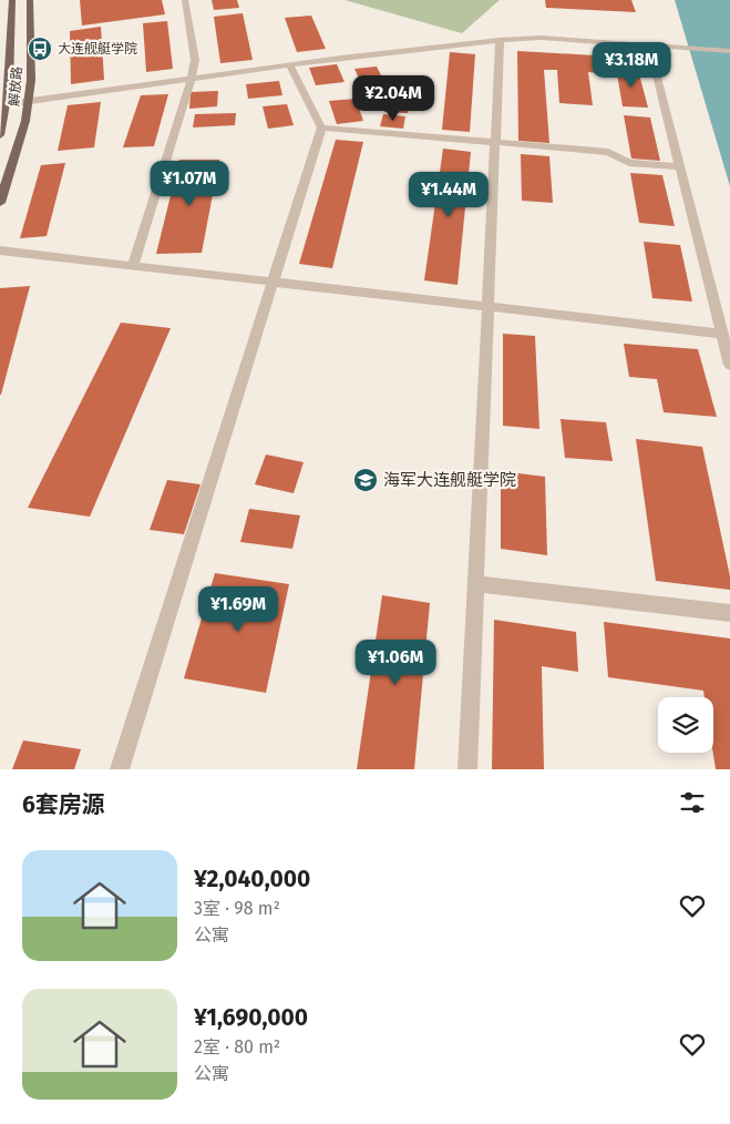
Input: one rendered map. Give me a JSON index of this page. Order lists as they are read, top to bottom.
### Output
{
  "streets": {
    "main road": ["解放路"]
  },
  "places": {
    "bus stop": ["大连舰艇学院"],
    "school or university": ["海军大连舰艇学院"]
  },
  "page": {
    "price": [
      "¥3.18M",
      "¥2.04M",
      "¥1.07M",
      "¥1.44M",
      "¥1.69M",
      "¥1.06M"
    ],
    "heading": "6套房源",
    "list": [
      {
        "name": "¥2,040,000",
        "note": "3室 · 98 m² · 公寓"
      },
      {
        "name": "¥1,690,000",
        "note": "2室 · 80 m² · 公寓"
      }
    ]
  }
}
